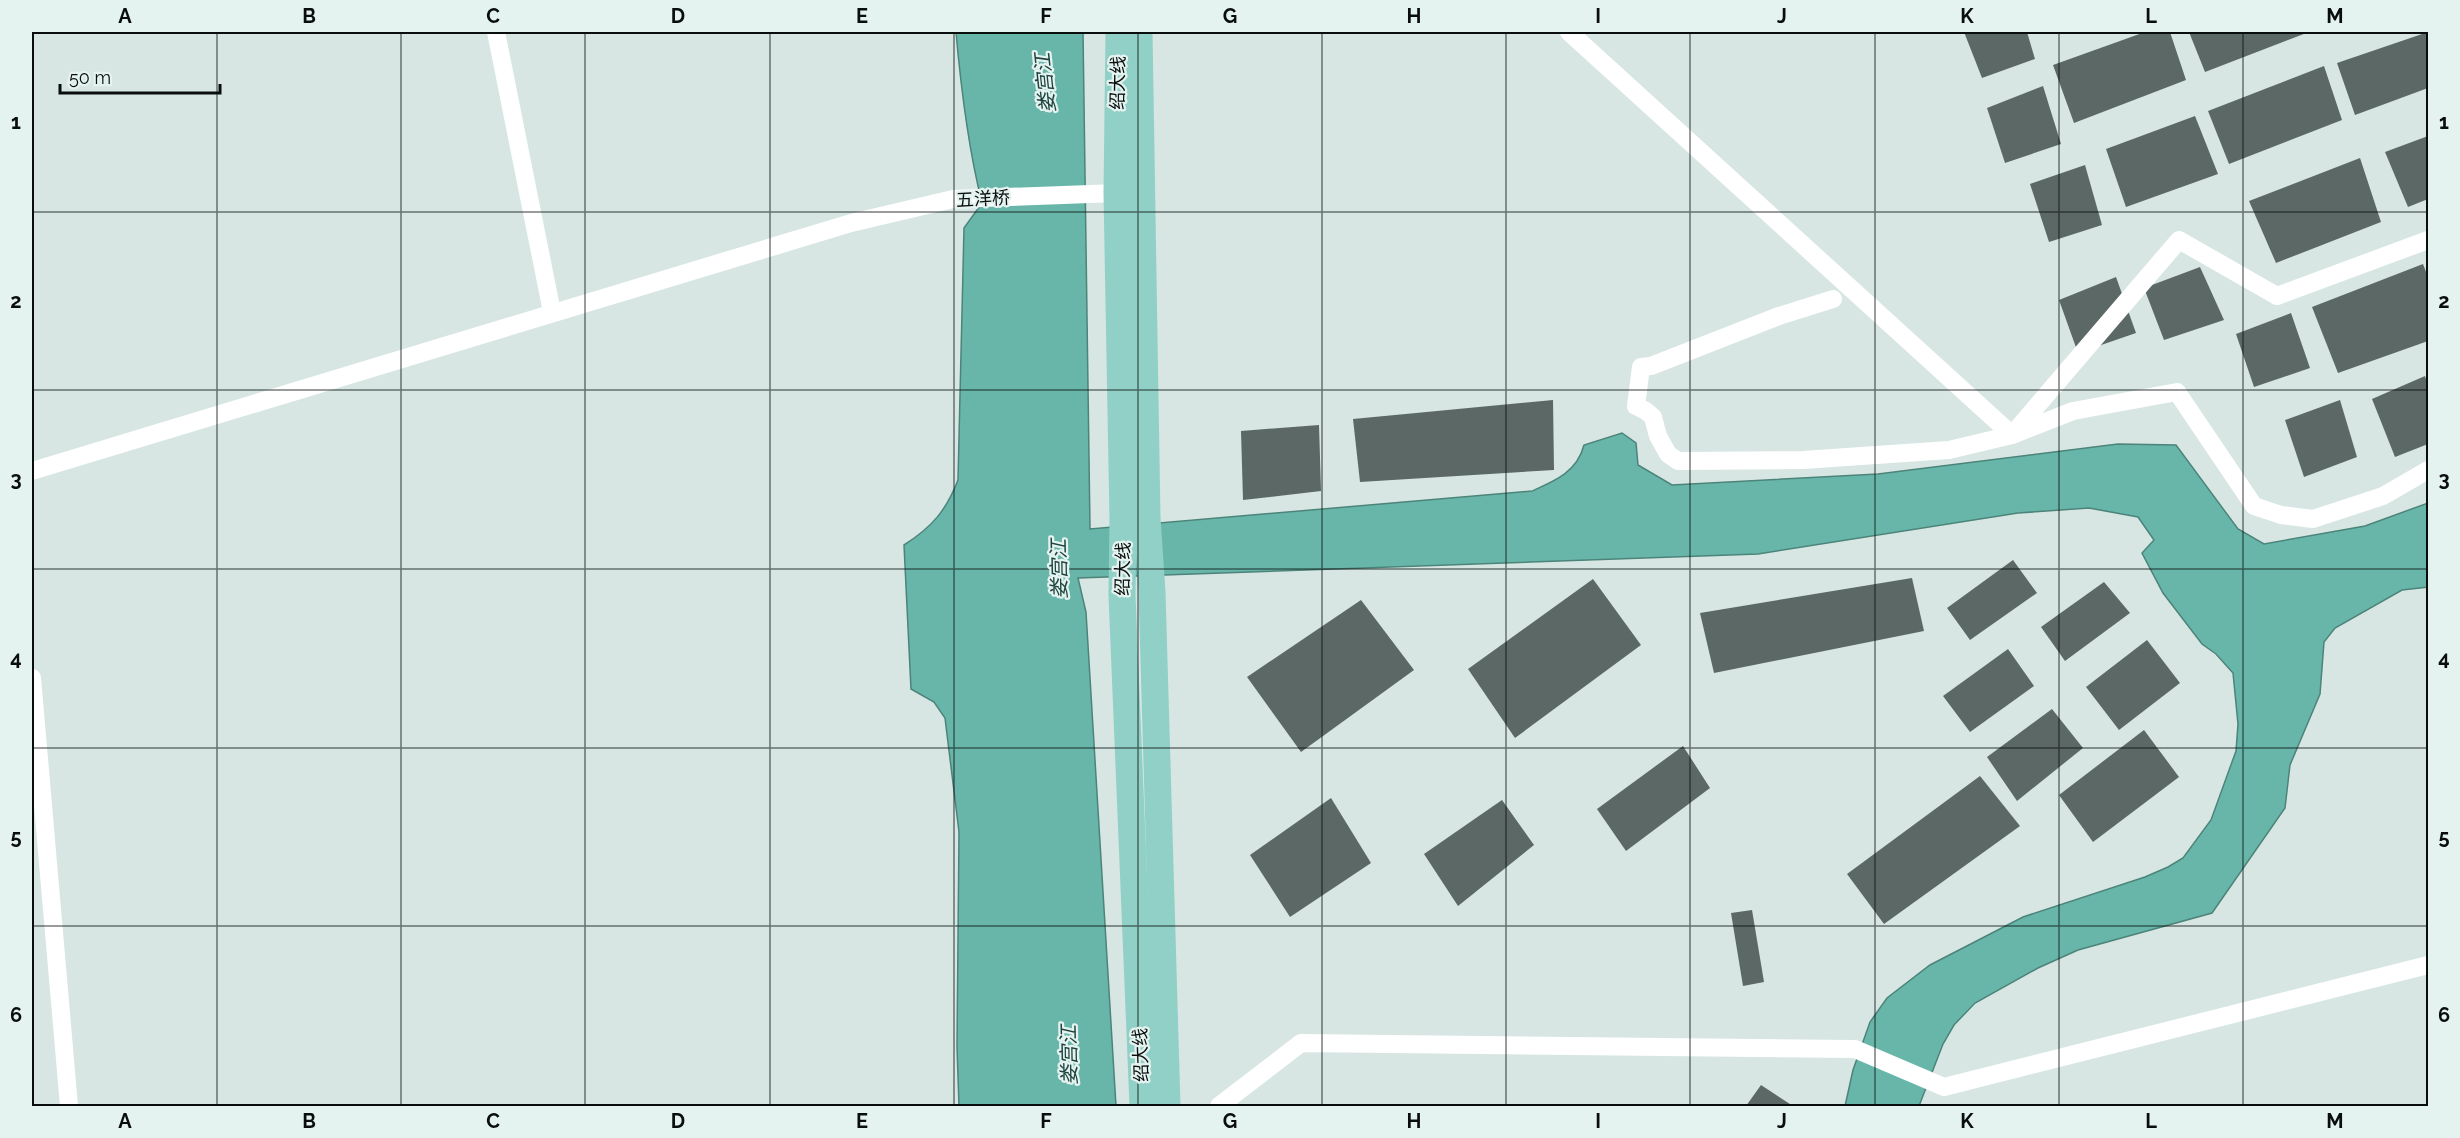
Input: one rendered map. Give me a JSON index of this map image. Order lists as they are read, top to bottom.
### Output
{
  "streets": {
    "main road": ["绍大线"],
    "street": ["五洋桥"]
  },
  "crossings": [
    ["绍大线", "五洋桥"]
  ],
  "water": ["娄宫江"],
  "scale_bar": "50 m",
  "grid": {
    "columns": [
      "A",
      "B",
      "C",
      "D",
      "E",
      "F",
      "G",
      "H",
      "I",
      "J",
      "K",
      "L",
      "M"
    ],
    "rows": [
      "1",
      "2",
      "3",
      "4",
      "5",
      "6"
    ]
  }
}
